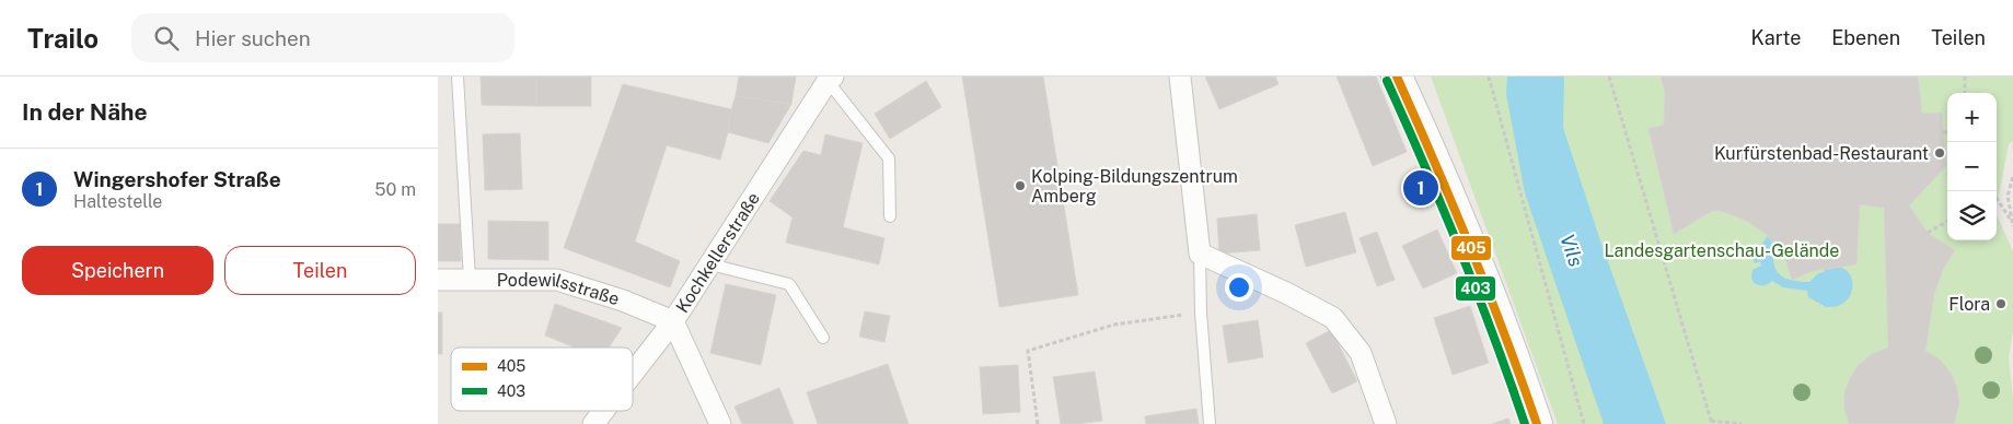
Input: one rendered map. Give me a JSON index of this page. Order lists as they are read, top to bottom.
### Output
{
  "streets": {
    "street": ["Kochkellerstraße", "Podewilsstraße"]
  },
  "crossings": [
    ["Kochkellerstraße", "Podewilsstraße"]
  ],
  "water": ["Vils"],
  "parks": ["Landesgartenschau-Gelände"],
  "places": ["Kurfürstenbad-Restaurant", "Kolping-Bildungszentrum Amberg", "Flora"],
  "lines": ["transit line 405", "transit line 403"],
  "legend": ["405", "403"],
  "page": {
    "header": "Trailo",
    "search": "Hier suchen",
    "nav": ["Karte", "Ebenen", "Teilen"],
    "heading": "In der Nähe",
    "map_buttons": ["+", "−"],
    "list": [
      {
        "mark": "1",
        "name": "Wingershofer Straße",
        "note": "Haltestelle",
        "value": "50 m"
      }
    ],
    "pins": "1",
    "buttons": ["Speichern", "Teilen"]
  }
}
